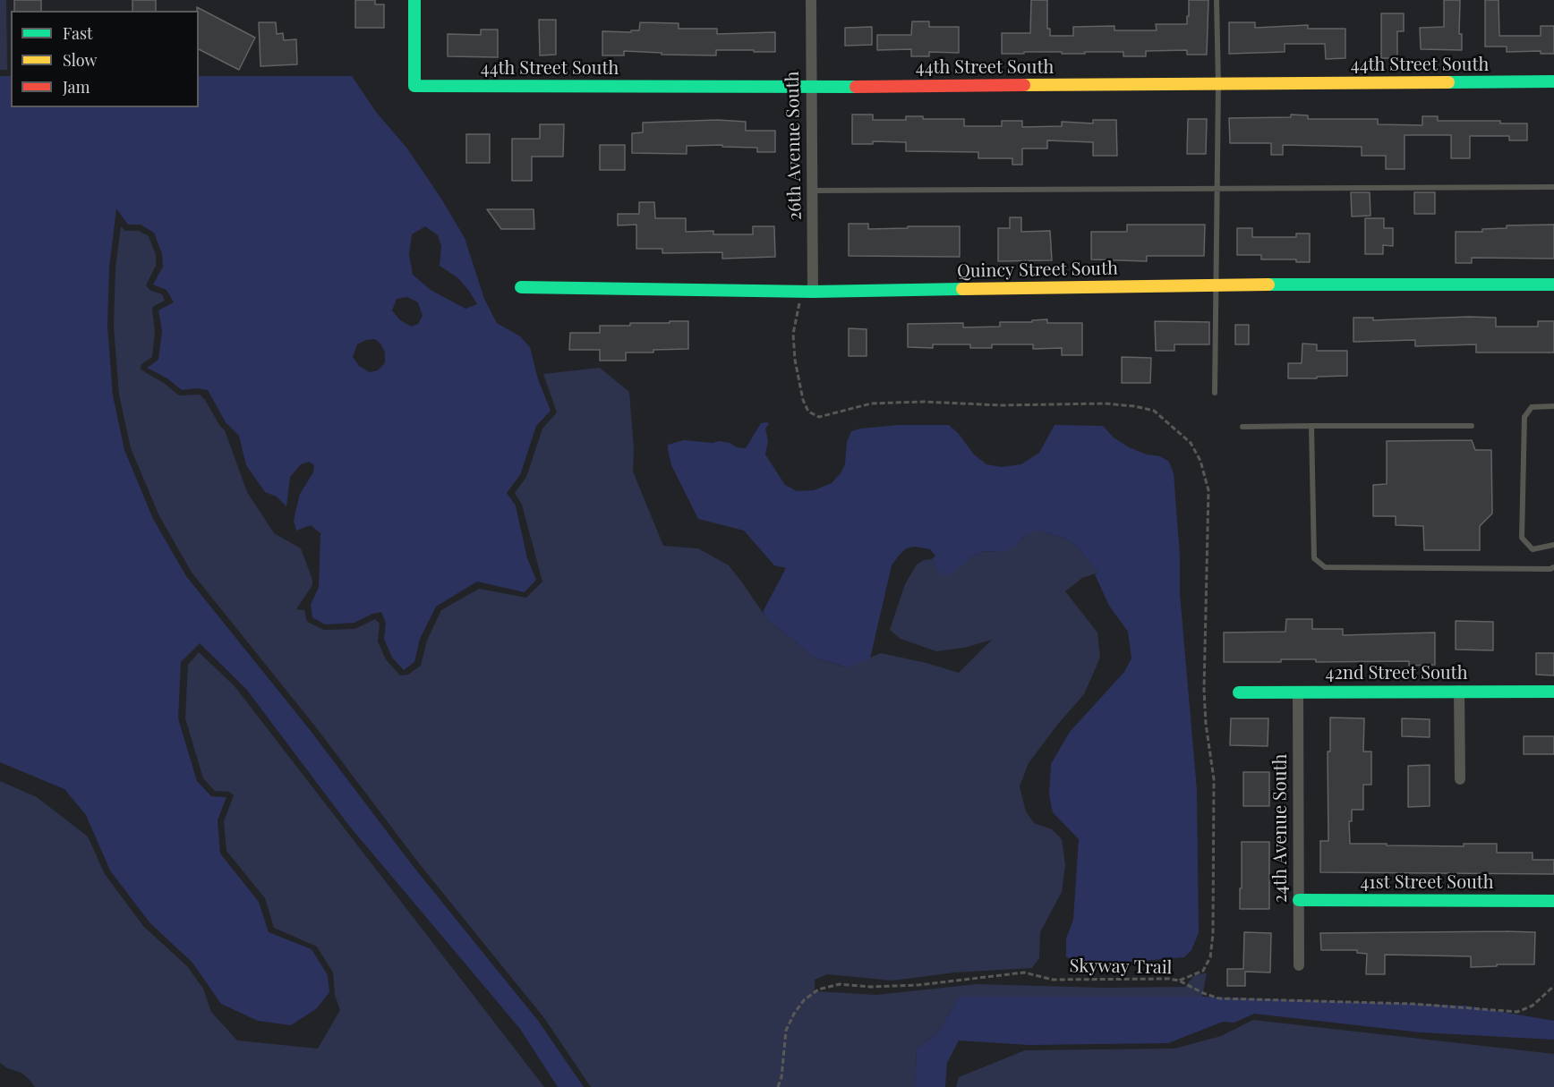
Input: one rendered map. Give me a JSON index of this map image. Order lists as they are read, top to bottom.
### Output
{
  "streets": {
    "street": [
      "44th Street South",
      "26th Avenue South",
      "Quincy Street South",
      "42nd Street South",
      "24th Avenue South",
      "41st Street South"
    ],
    "path": ["Skyway Trail"]
  },
  "crossings": [
    ["44th Street South", "26th Avenue South"],
    ["26th Avenue South", "Quincy Street South"],
    ["42nd Street South", "24th Avenue South"],
    ["24th Avenue South", "41st Street South"]
  ],
  "legend": ["Fast", "Slow", "Jam"]
}
